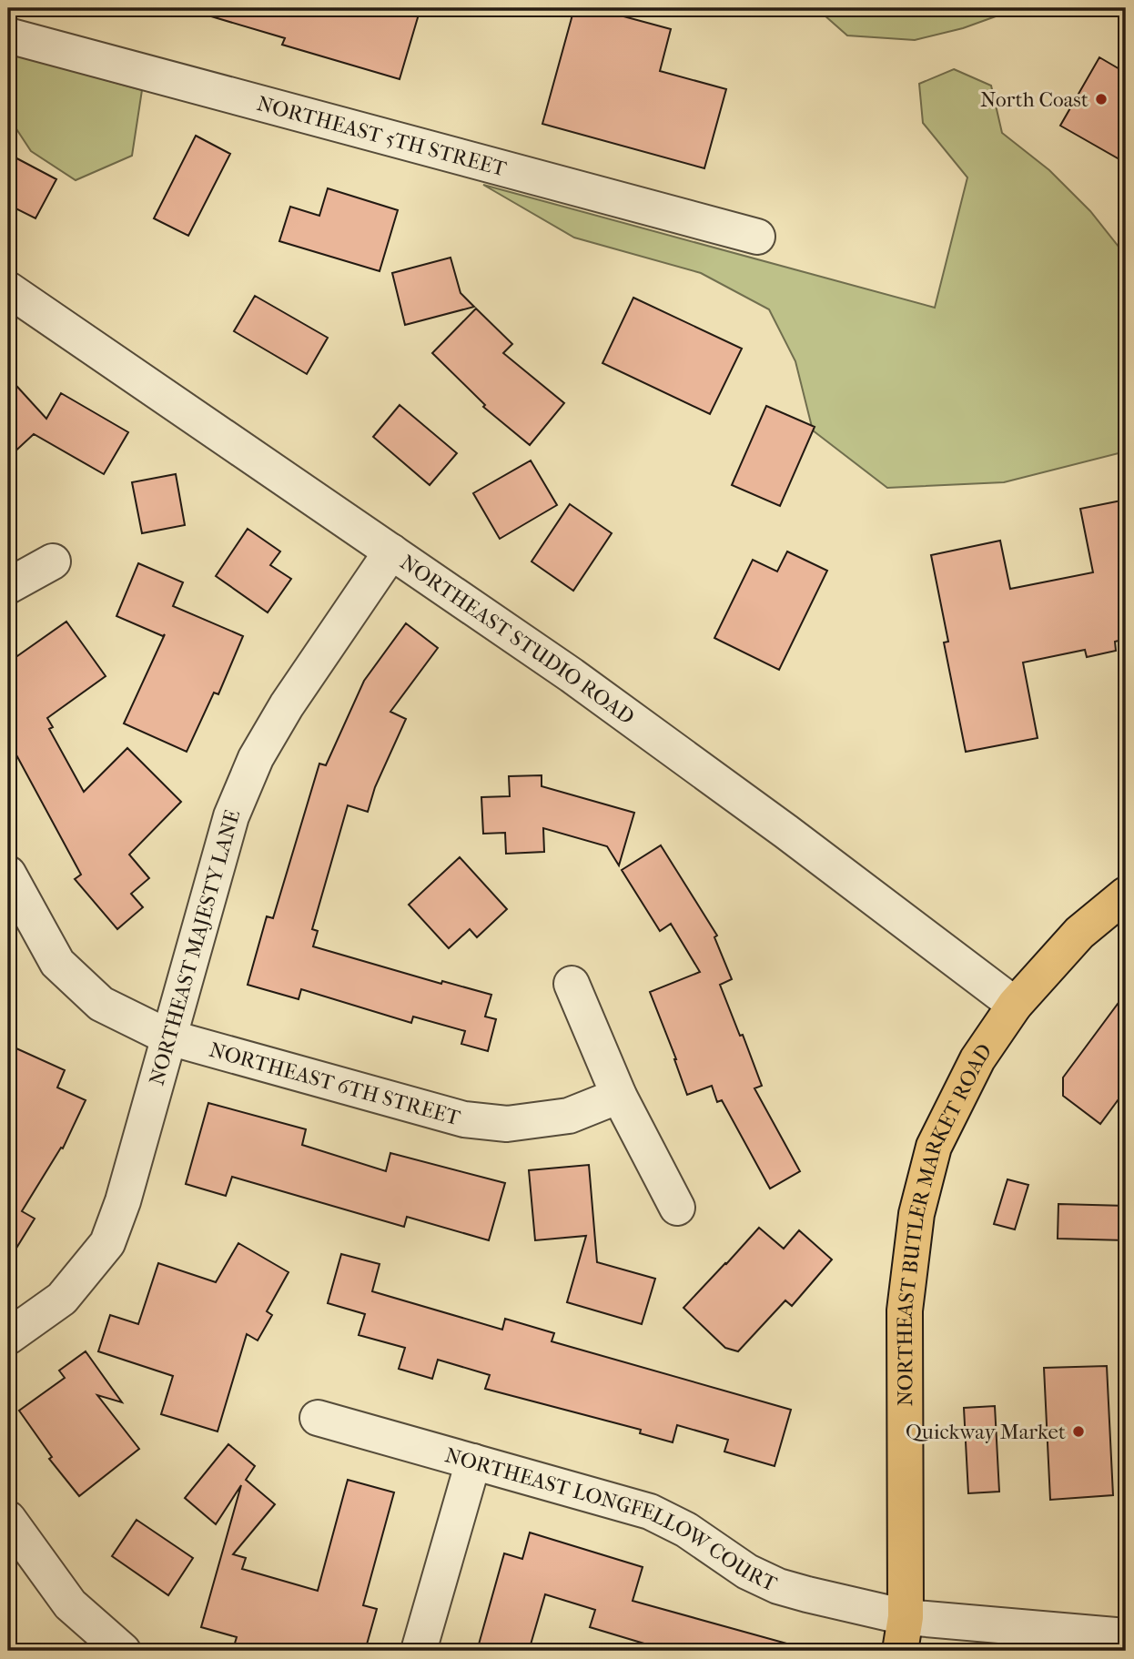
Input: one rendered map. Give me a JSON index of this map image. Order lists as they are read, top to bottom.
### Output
{
  "streets": {
    "main road": ["NORTHEAST BUTLER MARKET ROAD"],
    "street": [
      "NORTHEAST 5TH STREET",
      "NORTHEAST STUDIO ROAD",
      "NORTHEAST MAJESTY LANE",
      "NORTHEAST 6TH STREET",
      "NORTHEAST LONGFELLOW COURT"
    ]
  },
  "crossings": [
    ["NORTHEAST STUDIO ROAD", "NORTHEAST MAJESTY LANE"],
    ["NORTHEAST STUDIO ROAD", "NORTHEAST BUTLER MARKET ROAD"],
    ["NORTHEAST MAJESTY LANE", "NORTHEAST 6TH STREET"],
    ["NORTHEAST BUTLER MARKET ROAD", "NORTHEAST LONGFELLOW COURT"]
  ],
  "places": ["North Coast", "Quickway Market"]
}
